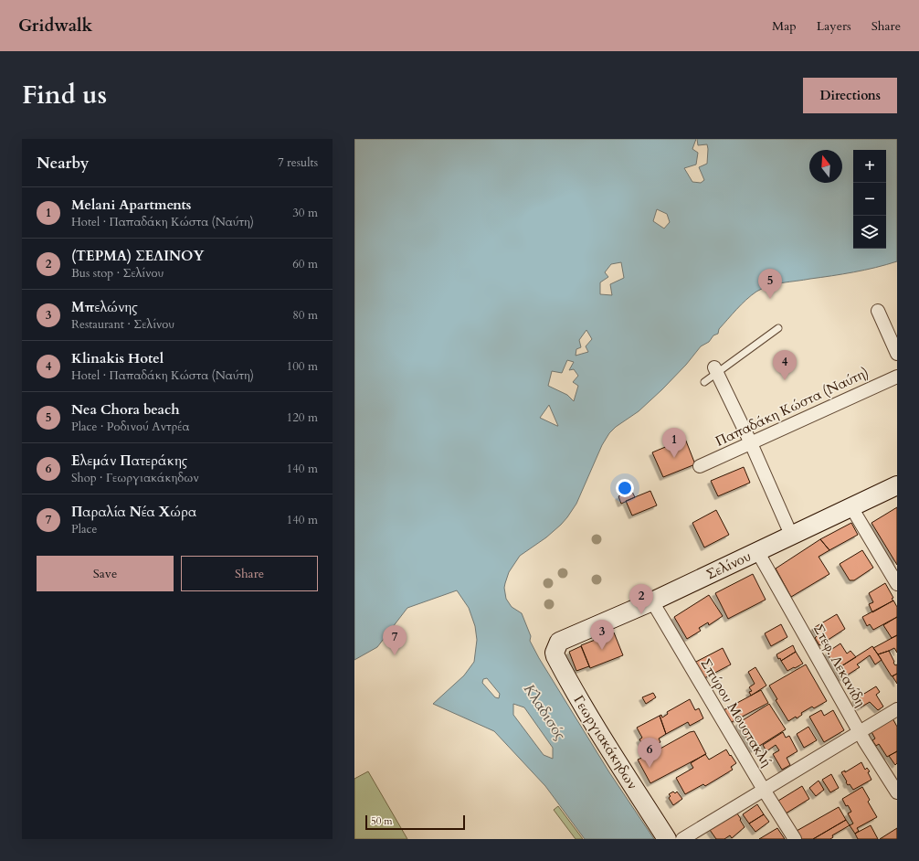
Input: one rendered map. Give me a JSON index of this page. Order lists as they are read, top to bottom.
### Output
{
  "streets": {
    "street": [
      "Παπαδάκη Κώστα (Ναύτη)",
      "Σελίνου",
      "Στεφ. Λεκανίδη",
      "Σπύρου Μουστακλή",
      "Γεωργιακάκηδων"
    ]
  },
  "crossings": [
    ["Σελίνου", "Στεφ. Λεκανίδη"],
    ["Σελίνου", "Σπύρου Μουστακλή"],
    ["Σελίνου", "Γεωργιακάκηδων"]
  ],
  "water": ["Κλαδισός"],
  "scale_bar": "50 m",
  "north": "top",
  "page": {
    "header": "Gridwalk",
    "nav": ["Map", "Layers", "Share"],
    "title": "Find us",
    "buttons": [
      "Directions",
      ["Save", "Share"]
    ],
    "heading": ["Nearby", "7 results"],
    "map_buttons": ["+", "−"],
    "list": [
      {
        "mark": "1",
        "name": "Melani Apartments",
        "note": "Hotel · Παπαδάκη Κώστα (Ναύτη)",
        "value": "30 m"
      },
      {
        "mark": "2",
        "name": "(ΤΕΡΜΑ) ΣΕΛΙΝΟΥ",
        "note": "Bus stop · Σελίνου",
        "value": "60 m"
      },
      {
        "mark": "3",
        "name": "Μπελώνης",
        "note": "Restaurant · Σελίνου",
        "value": "80 m"
      },
      {
        "mark": "4",
        "name": "Klinakis Hotel",
        "note": "Hotel · Παπαδάκη Κώστα (Ναύτη)",
        "value": "100 m"
      },
      {
        "mark": "5",
        "name": "Nea Chora beach",
        "note": "Place · Ροδινού Αντρέα",
        "value": "120 m"
      },
      {
        "mark": "6",
        "name": "Ελεμάν Πατεράκης",
        "note": "Shop · Γεωργιακάκηδων",
        "value": "140 m"
      },
      {
        "mark": "7",
        "name": "Παραλία Νέα Χώρα",
        "note": "Place",
        "value": "140 m"
      }
    ],
    "pins": [
      "5",
      "4",
      "1",
      "2",
      "3",
      "7",
      "6"
    ],
    "scale": "50 m"
  }
}
